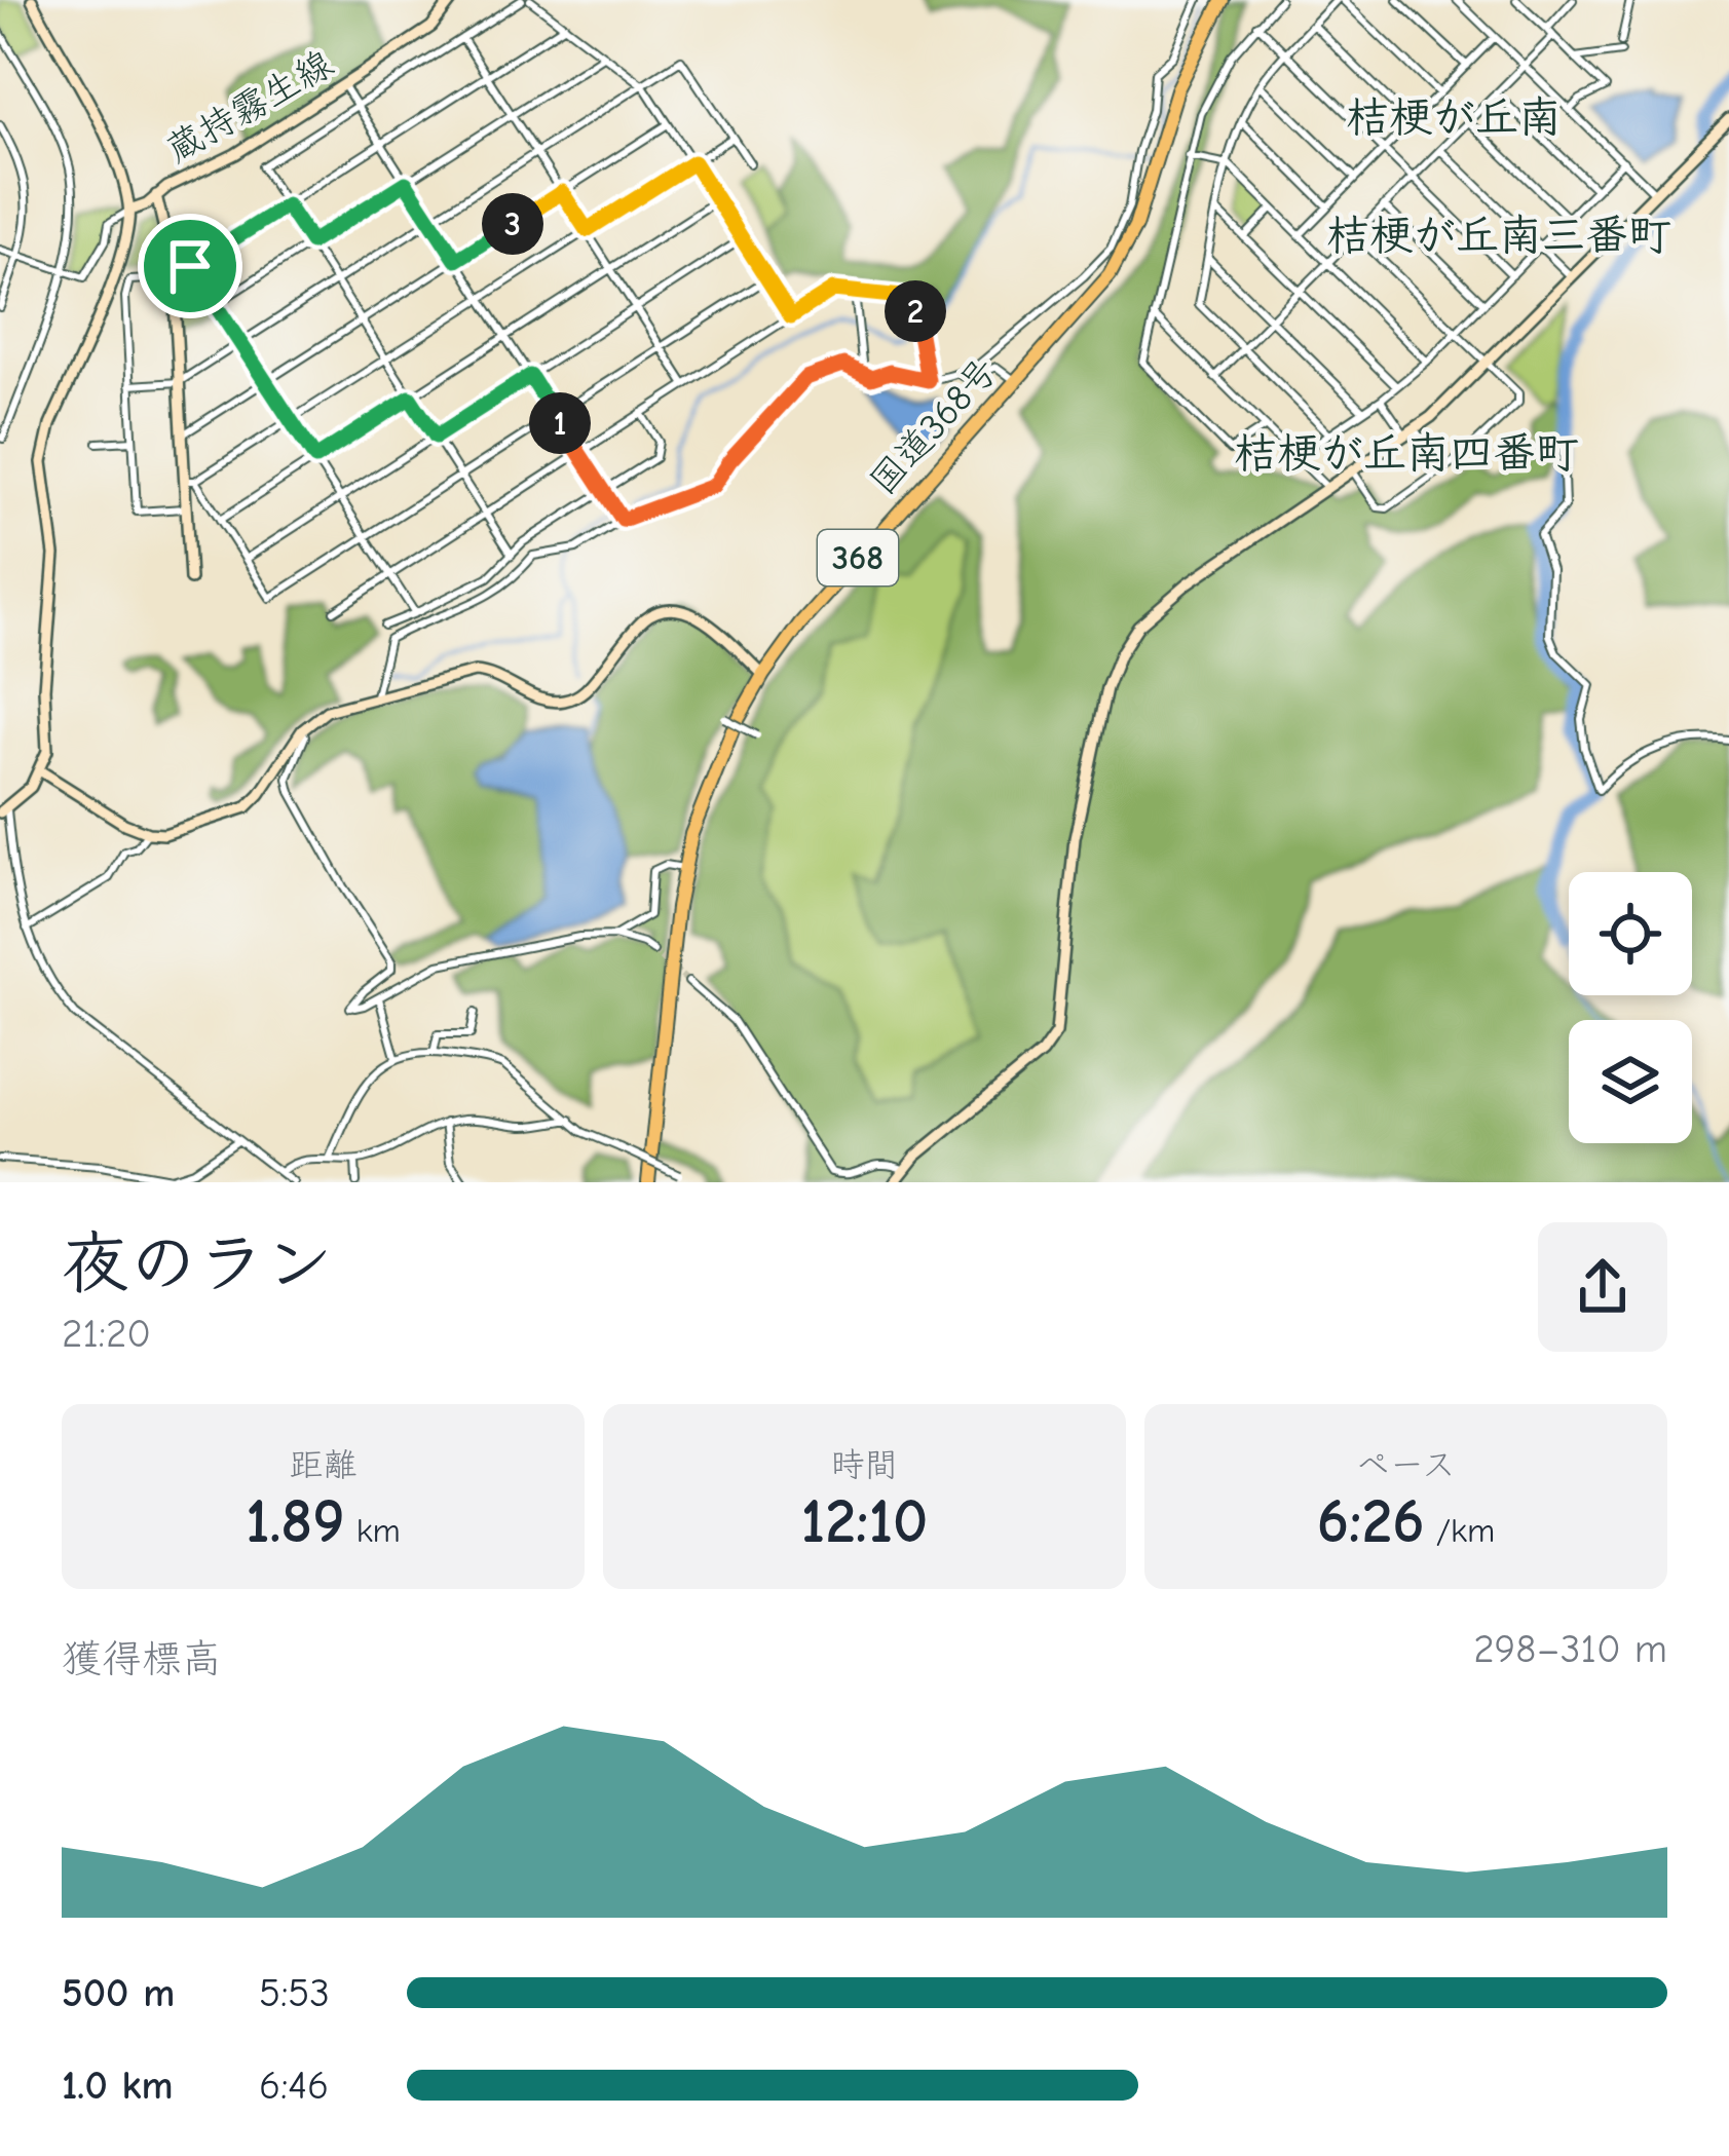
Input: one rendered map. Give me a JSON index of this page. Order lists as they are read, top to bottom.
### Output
{
  "streets": {
    "highway": ["国道368号", "368"],
    "street": ["蔵持霧生線"]
  },
  "districts": ["桔梗が丘南", "桔梗が丘南三番町", "桔梗が丘南四番町"],
  "page": {
    "pins": ["3", "2", "1"],
    "heading": ["夜のラン", "21:20"],
    "stats": [
      ["距離", "1.89 km"],
      ["時間", "12:10"],
      ["ペース", "6:26 /km"]
    ],
    "chart": ["獲得標高", "298–310 m"],
    "list": [
      {
        "name": "500 m",
        "note": "5:53"
      },
      {
        "name": "1.0 km",
        "note": "6:46"
      }
    ]
  }
}
